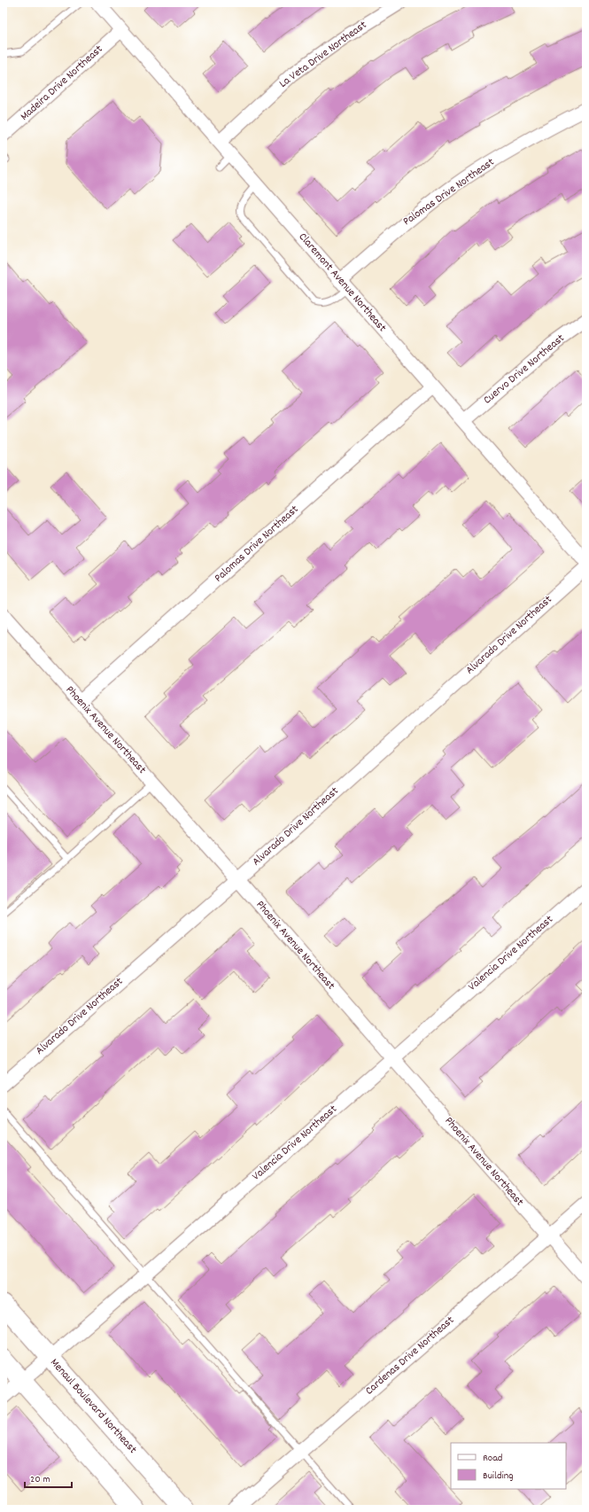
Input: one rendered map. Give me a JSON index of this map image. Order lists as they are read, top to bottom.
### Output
{
  "streets": {
    "main road": ["Menaul Boulevard Northeast"],
    "street": [
      "La Veta Drive Northeast",
      "Madeira Drive Northeast",
      "Palomas Drive Northeast",
      "Claremont Avenue Northeast",
      "Cuervo Drive Northeast",
      "Alvarado Drive Northeast",
      "Phoenix Avenue Northeast",
      "Valencia Drive Northeast",
      "Cardenas Drive Northeast"
    ]
  },
  "crossings": [
    ["La Veta Drive Northeast", "Claremont Avenue Northeast"],
    ["Madeira Drive Northeast", "Claremont Avenue Northeast"],
    ["Palomas Drive Northeast", "Claremont Avenue Northeast"],
    ["Palomas Drive Northeast", "Phoenix Avenue Northeast"],
    ["Claremont Avenue Northeast", "Cuervo Drive Northeast"],
    ["Alvarado Drive Northeast", "Phoenix Avenue Northeast"],
    ["Phoenix Avenue Northeast", "Valencia Drive Northeast"],
    ["Phoenix Avenue Northeast", "Cardenas Drive Northeast"],
    ["Valencia Drive Northeast", "Menaul Boulevard Northeast"]
  ],
  "legend": ["Road", "Building"],
  "scale_bar": "20 m"
}
